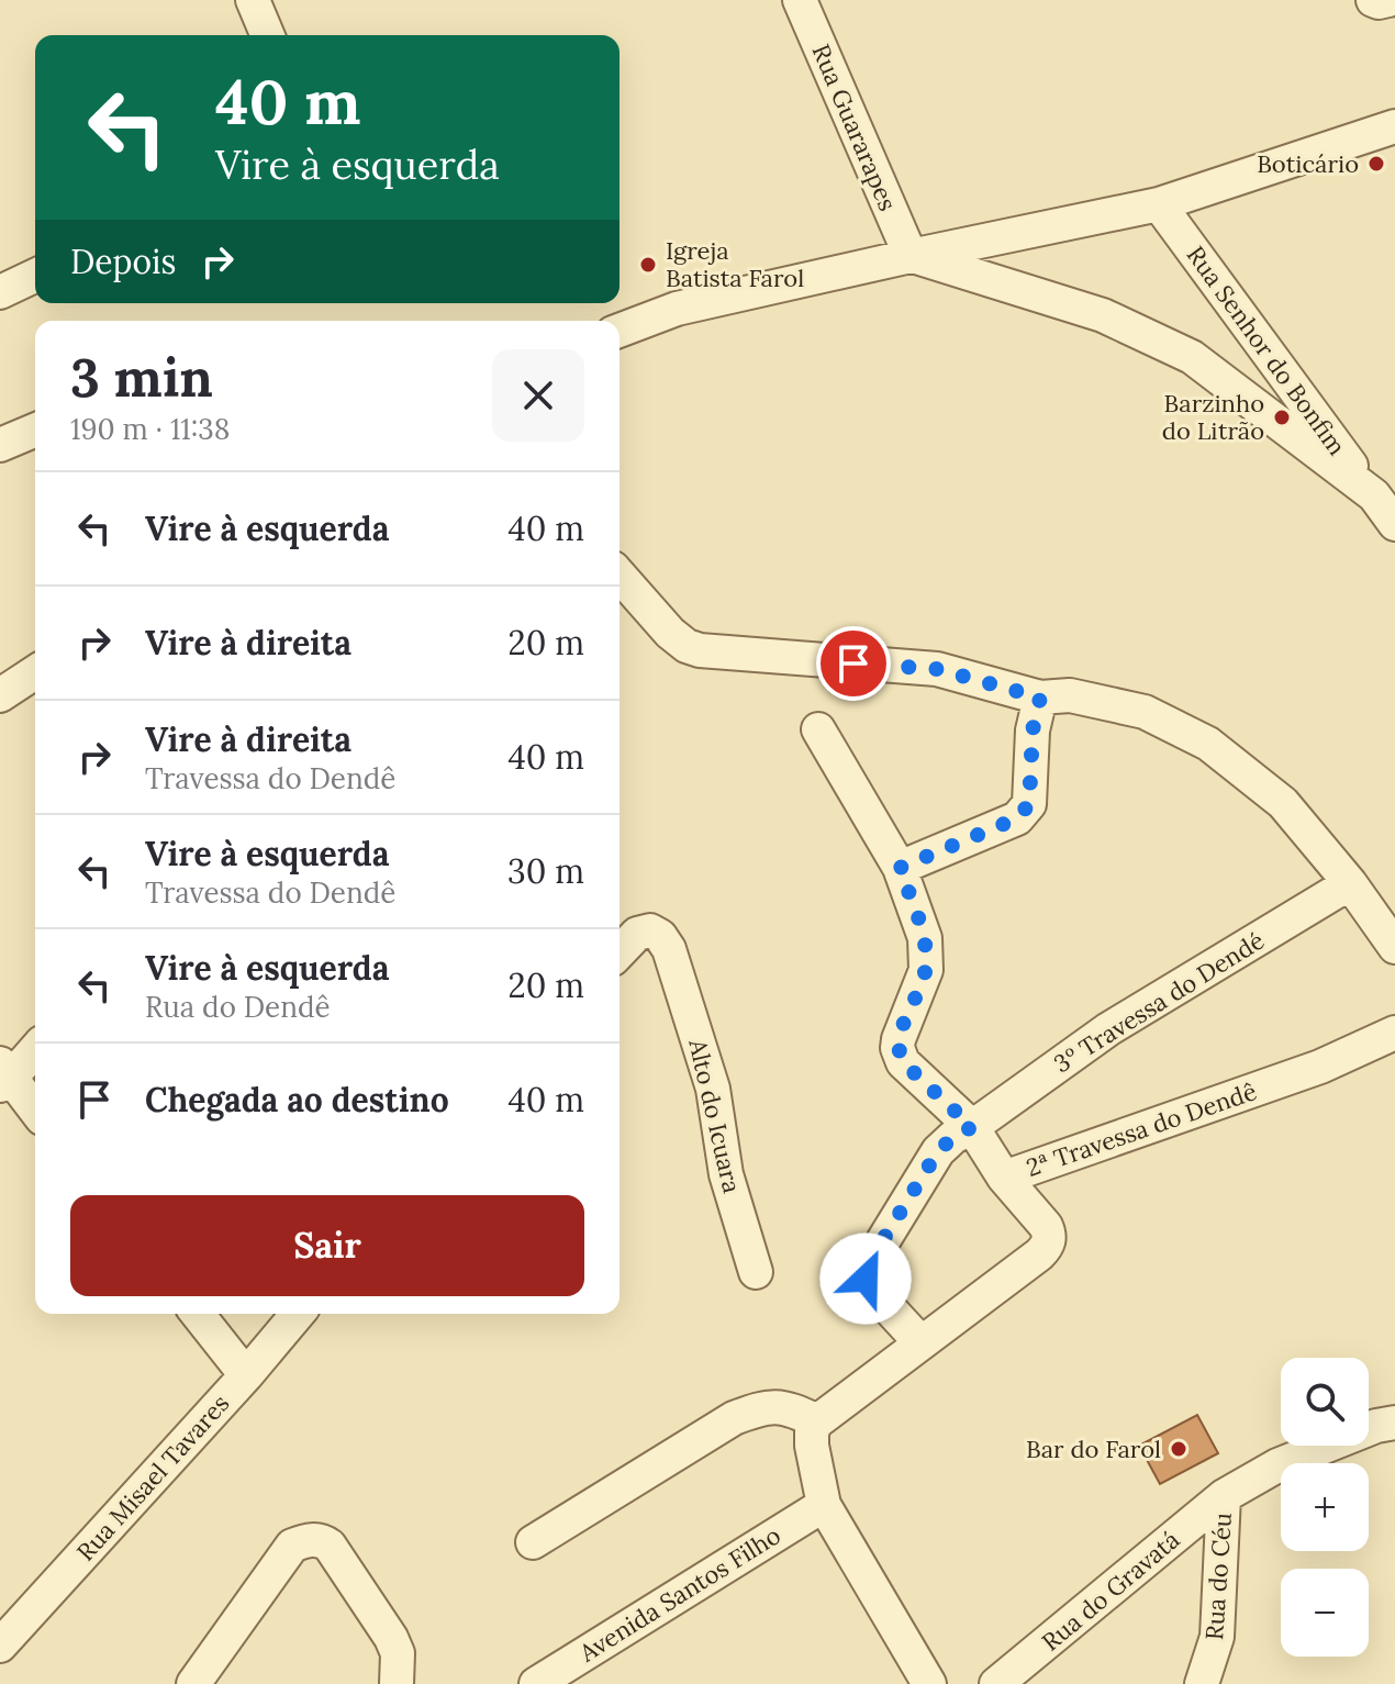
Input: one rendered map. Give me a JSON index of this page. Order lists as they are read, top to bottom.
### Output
{
  "streets": {
    "street": [
      "Rua Guararapes",
      "Rua Senhor do Bonfim",
      "3º Travessa do Dendé",
      "Alto do Icuara",
      "2ª Travessa do Dendê",
      "Rua Misael Tavares",
      "Rua do Céu",
      "Rua do Gravatá",
      "Avenida Santos Filho"
    ]
  },
  "crossings": [
    ["Rua Guararapes", "Rua Senhor do Bonfim"],
    ["3º Travessa do Dendé", "2ª Travessa do Dendê"],
    ["Rua do Céu", "Rua do Gravatá"]
  ],
  "places": [
    "Boticário",
    "Igreja Batista Farol",
    "Barzinho do Litrão",
    "Bar do Farol"
  ],
  "page": {
    "turn": ["40 m", "Vire à esquerda"],
    "then": "Depois",
    "heading": ["3 min", "190 m · 11:38"],
    "list": [
      {
        "name": "Vire à esquerda",
        "value": "40 m"
      },
      {
        "name": "Vire à direita",
        "value": "20 m"
      },
      {
        "name": "Vire à direita",
        "note": "Travessa do Dendê",
        "value": "40 m"
      },
      {
        "name": "Vire à esquerda",
        "note": "Travessa do Dendê",
        "value": "30 m"
      },
      {
        "name": "Vire à esquerda",
        "note": "Rua do Dendê",
        "value": "20 m"
      },
      {
        "name": "Chegada ao destino",
        "value": "40 m"
      }
    ],
    "buttons": "Sair",
    "map_buttons": ["+", "−"]
  }
}
